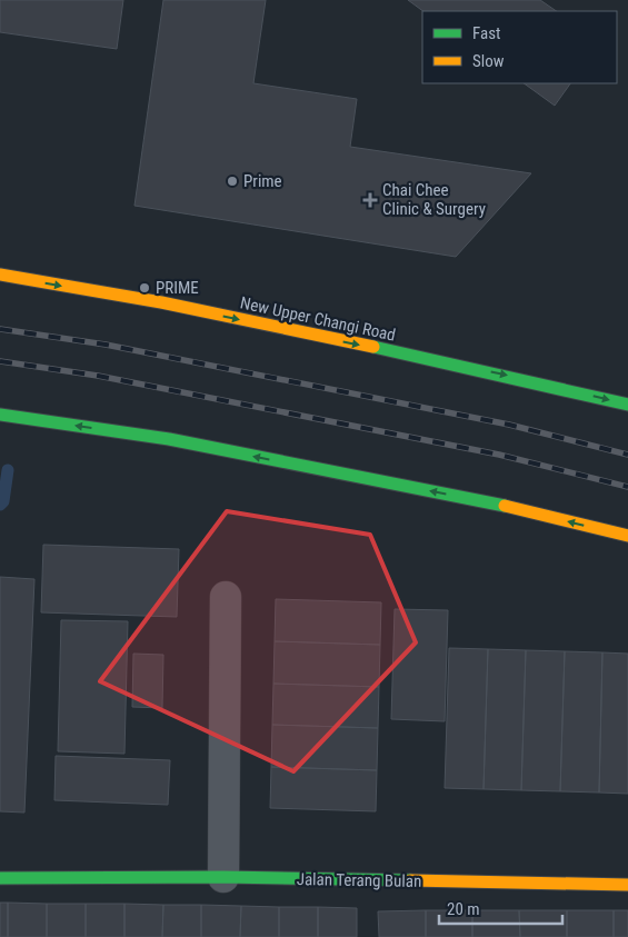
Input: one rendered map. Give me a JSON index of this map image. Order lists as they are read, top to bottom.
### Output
{
  "streets": {
    "main road": ["New Upper Changi Road", "Jalan Terang Bulan"]
  },
  "one_way": ["New Upper Changi Road"],
  "places": {
    "other": ["Prime", "PRIME"],
    "health": ["Chai Chee Clinic & Surgery"]
  },
  "legend": ["Fast", "Slow"],
  "scale_bar": "20 m"
}
